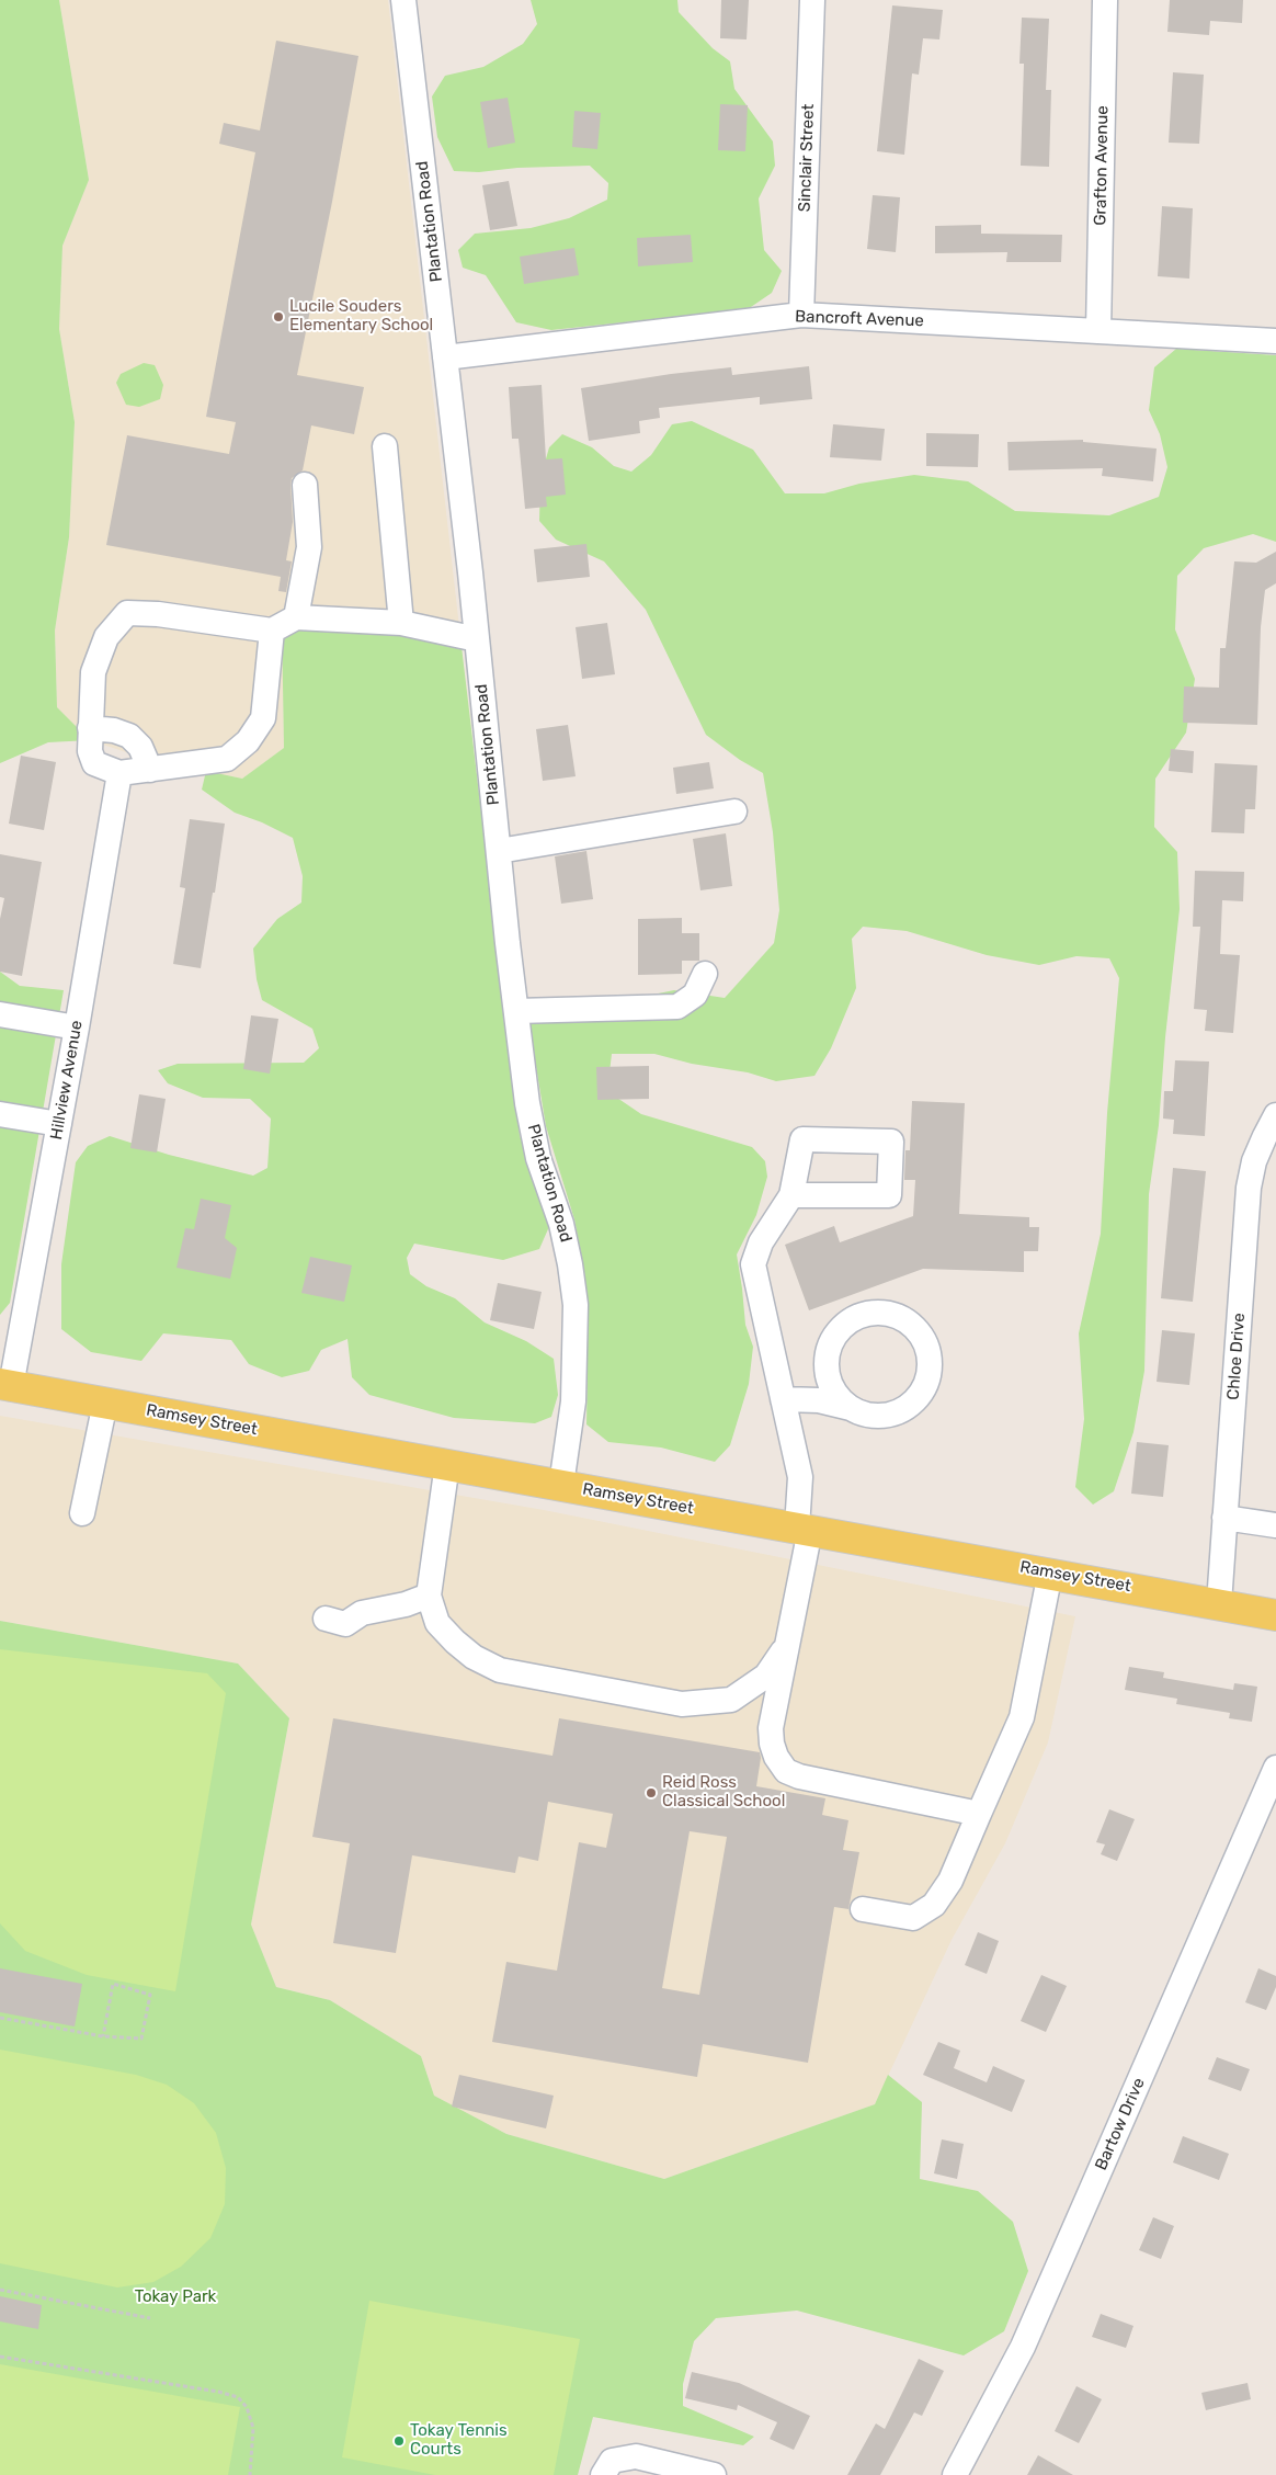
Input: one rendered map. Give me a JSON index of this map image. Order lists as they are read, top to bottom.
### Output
{
  "streets": {
    "main road": ["Ramsey Street"],
    "street": [
      "Sinclair Street",
      "Grafton Avenue",
      "Plantation Road",
      "Bancroft Avenue",
      "Hillview Avenue",
      "Chloe Drive",
      "Bartow Drive"
    ]
  },
  "crossings": [
    ["Sinclair Street", "Bancroft Avenue"],
    ["Grafton Avenue", "Bancroft Avenue"],
    ["Plantation Road", "Bancroft Avenue"],
    ["Plantation Road", "Ramsey Street"],
    ["Hillview Avenue", "Ramsey Street"],
    ["Chloe Drive", "Ramsey Street"]
  ],
  "parks": ["Tokay Park"],
  "places": ["Lucile Souders Elementary School", "Reid Ross Classical School", "Tokay Tennis Courts"]
}
